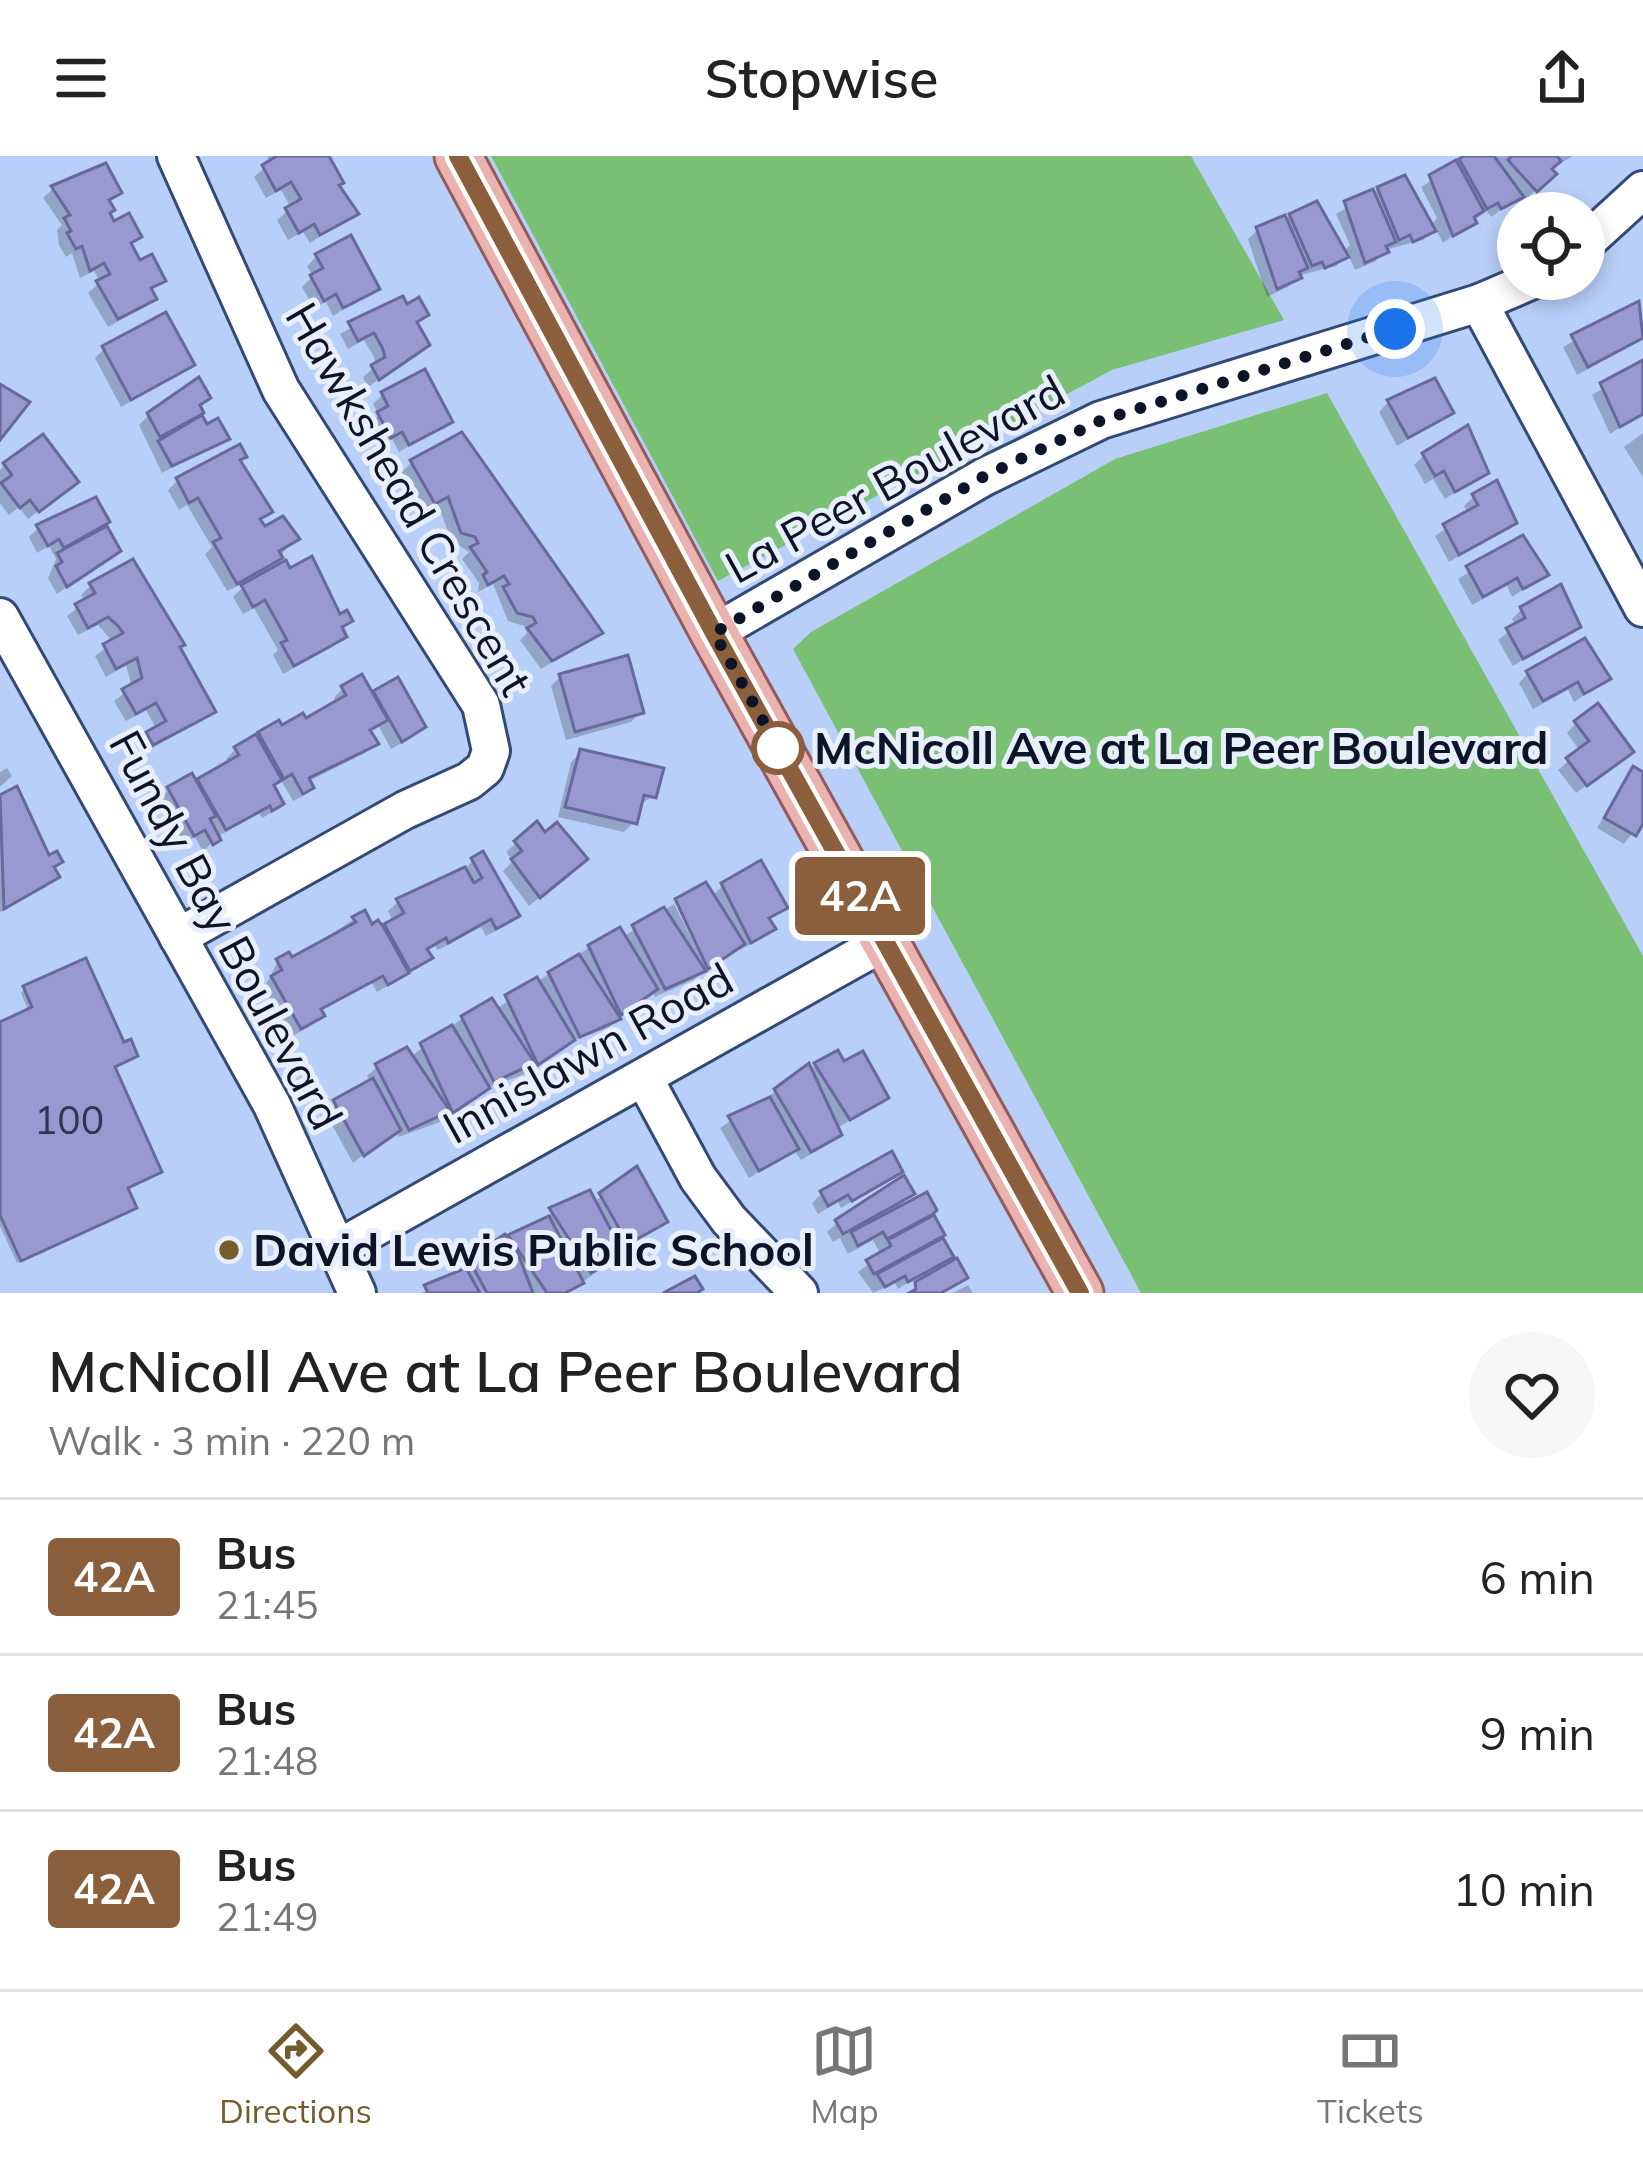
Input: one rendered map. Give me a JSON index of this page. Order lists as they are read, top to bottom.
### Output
{
  "streets": {
    "street": [
      "La Peer Boulevard",
      "Hawkshead Crescent",
      "Fundy Bay Boulevard",
      "Innislawn Road"
    ]
  },
  "crossings": [
    ["Hawkshead Crescent", "Fundy Bay Boulevard"],
    ["Fundy Bay Boulevard", "Innislawn Road"]
  ],
  "places": ["McNicoll Ave at La Peer Boulevard", "David Lewis Public School"],
  "lines": ["bus line 42A"],
  "house_numbers": ["100"],
  "page": {
    "header": "Stopwise",
    "on_map": "42A",
    "heading": ["McNicoll Ave at La Peer Boulevard", "Walk · 3 min · 220 m"],
    "list": [
      {
        "mark": "42A",
        "name": "Bus",
        "note": "21:45",
        "value": "6 min"
      },
      {
        "mark": "42A",
        "name": "Bus",
        "note": "21:48",
        "value": "9 min"
      },
      {
        "mark": "42A",
        "name": "Bus",
        "note": "21:49",
        "value": "10 min"
      }
    ],
    "tabs": ["Directions", "Map", "Tickets"]
  }
}
